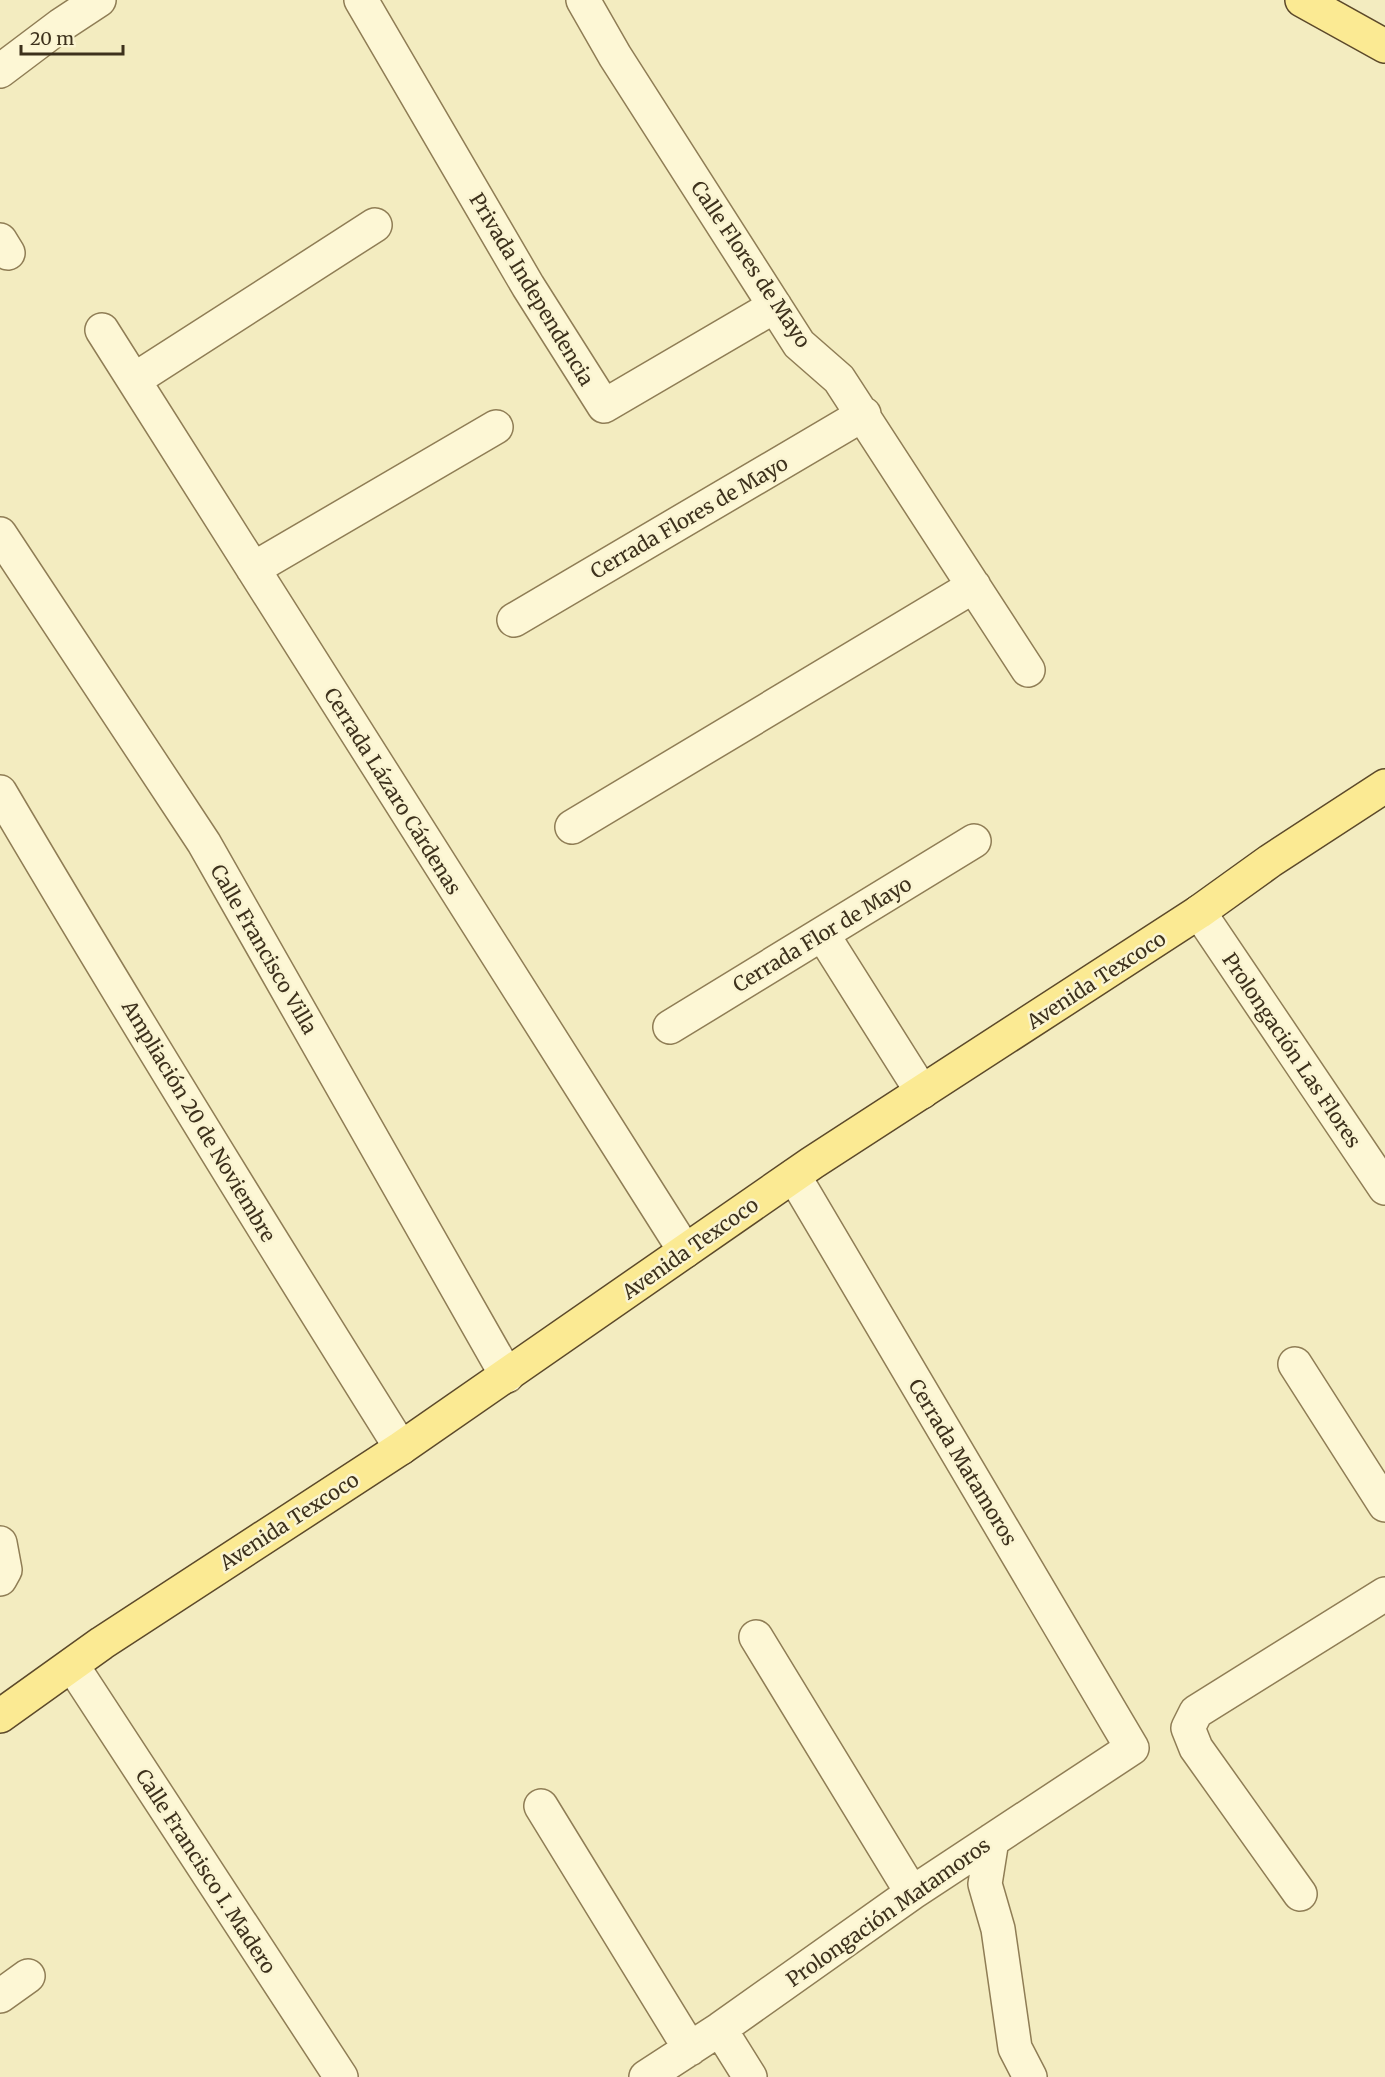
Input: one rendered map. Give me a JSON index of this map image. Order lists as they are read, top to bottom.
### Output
{
  "streets": {
    "main road": ["Avenida Texcoco"],
    "street": [
      "Calle Flores de Mayo",
      "Privada Independencia",
      "Cerrada Flores de Mayo",
      "Cerrada Lázaro Cárdenas",
      "Cerrada Flor de Mayo",
      "Calle Francisco Villa",
      "Prolongación Las Flores",
      "Ampliación 20 de Noviembre",
      "Cerrada Matamoros",
      "Calle Francisco I. Madero",
      "Prolongación Matamoros"
    ]
  },
  "crossings": [
    ["Calle Flores de Mayo", "Privada Independencia"],
    ["Calle Flores de Mayo", "Cerrada Flores de Mayo"],
    ["Cerrada Lázaro Cárdenas", "Avenida Texcoco"],
    ["Calle Francisco Villa", "Avenida Texcoco"],
    ["Avenida Texcoco", "Prolongación Las Flores"],
    ["Avenida Texcoco", "Ampliación 20 de Noviembre"],
    ["Avenida Texcoco", "Cerrada Matamoros"],
    ["Avenida Texcoco", "Calle Francisco I. Madero"],
    ["Cerrada Matamoros", "Prolongación Matamoros"]
  ],
  "scale_bar": "20 m"
}
